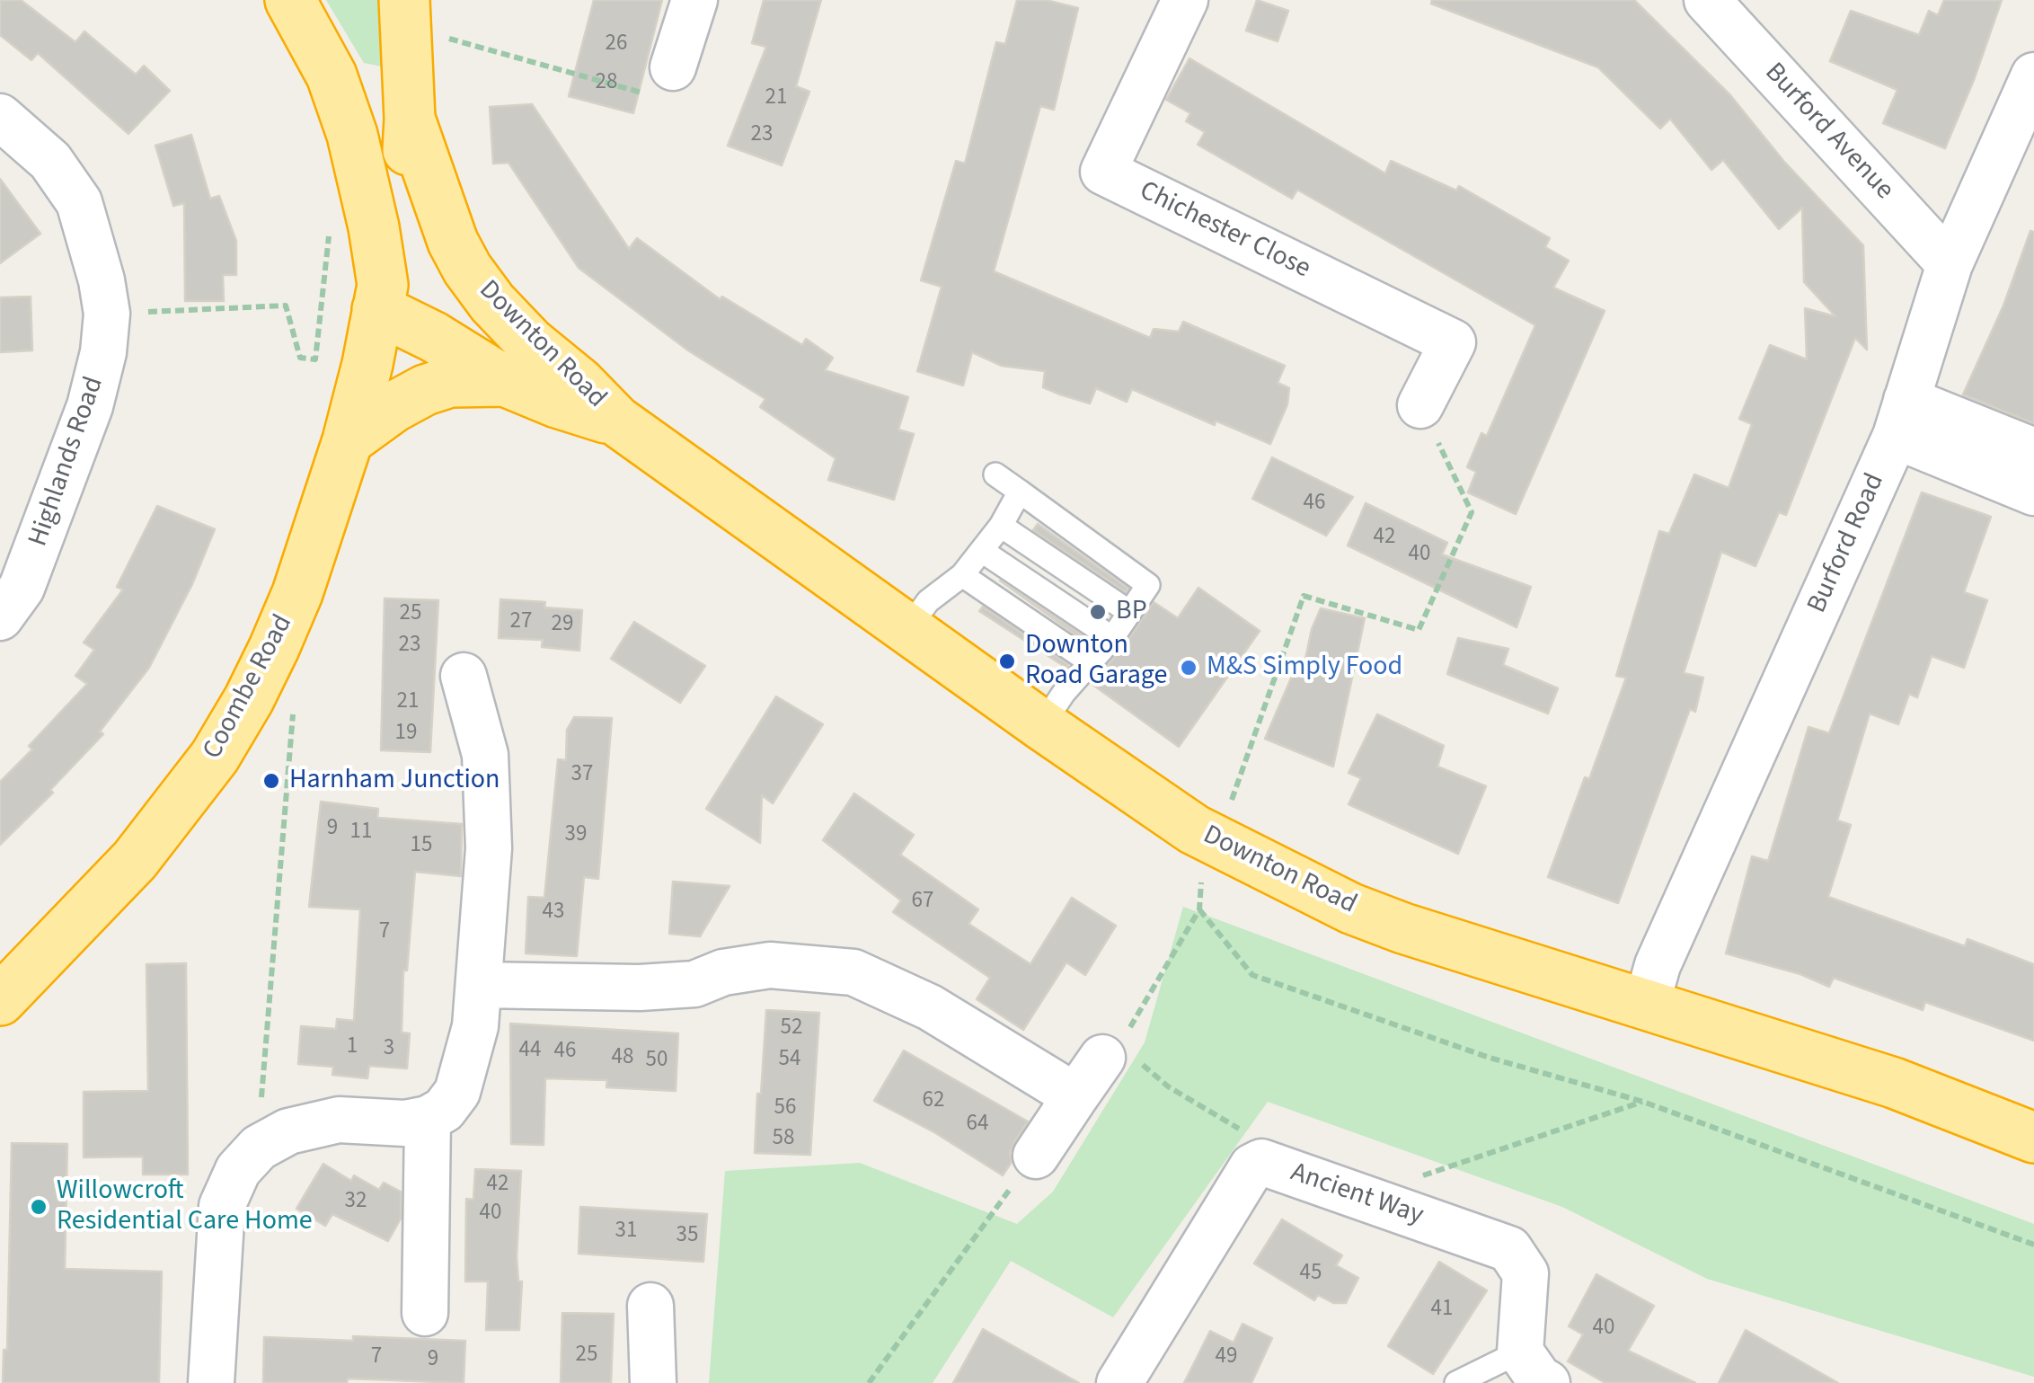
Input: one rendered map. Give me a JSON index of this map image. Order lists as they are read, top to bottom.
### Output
{
  "streets": {
    "highway": ["Downton Road", "Coombe Road"],
    "street": [
      "Burford Avenue",
      "Chichester Close",
      "Highlands Road",
      "Burford Road",
      "Ancient Way"
    ]
  },
  "crossings": [
    ["Burford Avenue", "Burford Road"],
    ["Downton Road", "Burford Road"],
    ["Downton Road", "Coombe Road"]
  ],
  "places": [
    "BP",
    "Downton Road Garage",
    "M&S Simply Food",
    "Harnham Junction",
    "Willowcroft Residential Care Home"
  ],
  "house_numbers": [
    "26",
    "28",
    "21",
    "23",
    "46",
    "42",
    "40",
    "25",
    "27",
    "29",
    "23",
    "21",
    "19",
    "37",
    "9",
    "11",
    "39",
    "15",
    "67",
    "43",
    "7",
    "52",
    "1",
    "3",
    "44",
    "46",
    "48",
    "54",
    "50",
    "62",
    "56",
    "64",
    "58",
    "42",
    "32",
    "40",
    "31",
    "35",
    "45",
    "41",
    "40",
    "25",
    "7",
    "49",
    "9"
  ]
}
